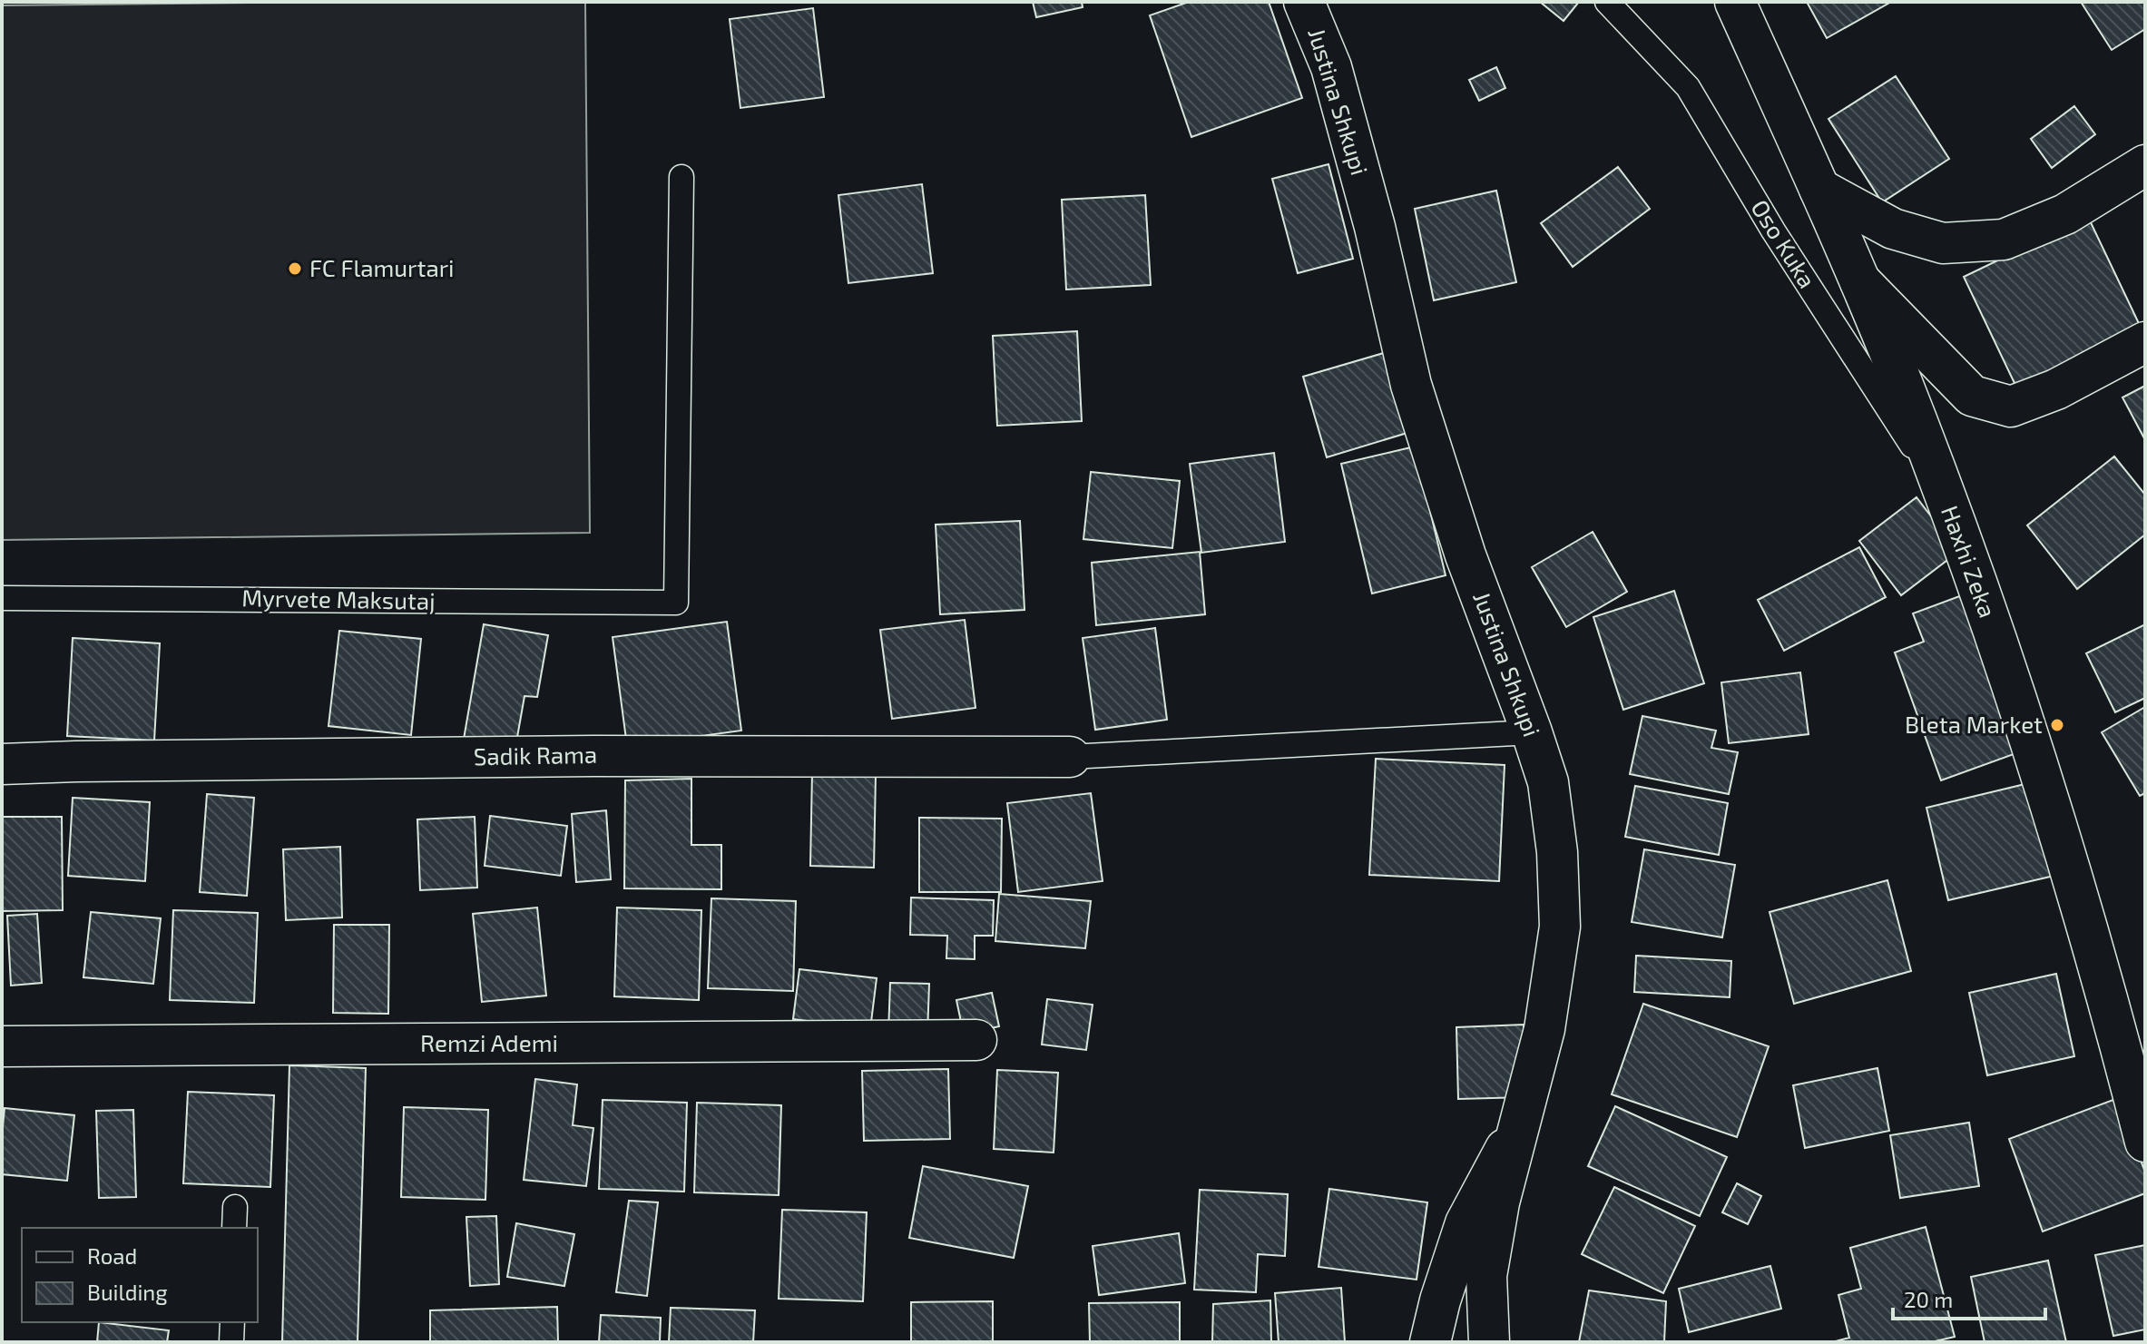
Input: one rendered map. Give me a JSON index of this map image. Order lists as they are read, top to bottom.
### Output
{
  "streets": {
    "street": [
      "Justina Shkupi",
      "Haxhi Zeka",
      "Sadik Rama",
      "Remzi Ademi"
    ],
    "lane": ["Oso Kuka", "Myrvete Maksutaj"]
  },
  "crossings": [
    ["Oso Kuka", "Haxhi Zeka"]
  ],
  "places": ["FC Flamurtari", "Bleta Market"],
  "legend": ["Road", "Building"],
  "scale_bar": "20 m"
}
